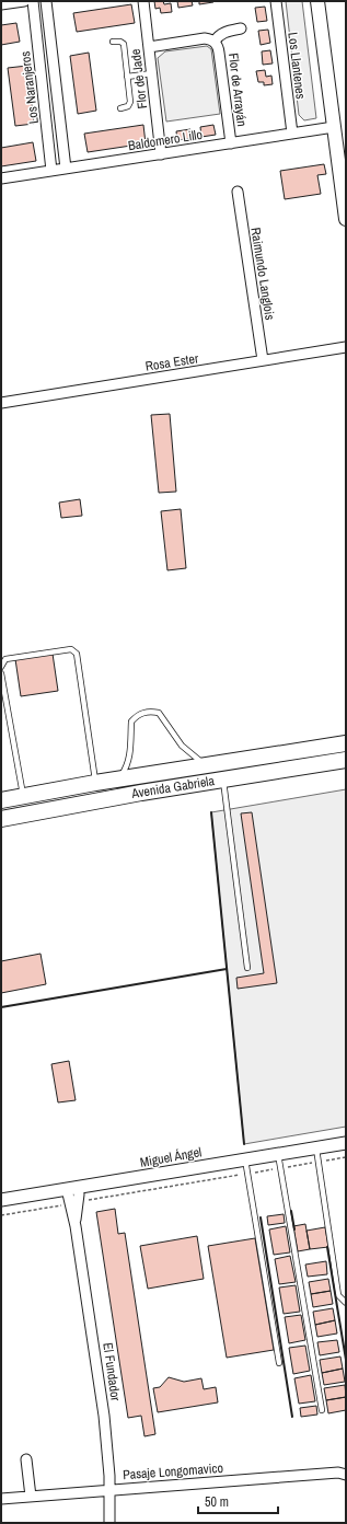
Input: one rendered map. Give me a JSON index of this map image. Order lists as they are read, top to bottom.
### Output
{
  "streets": {
    "main road": ["Avenida Gabriela"],
    "street": [
      "Los Llantenes",
      "Flor de Jade",
      "Los Naranjeros",
      "Flor de Arrayán",
      "Baldomero Lillo",
      "Raimundo Langlois",
      "Rosa Ester",
      "Miguel Ángel",
      "El Fundador",
      "Pasaje Longomavico"
    ]
  },
  "crossings": [
    ["Los Llantenes", "Baldomero Lillo"],
    ["Flor de Jade", "Flor de Arrayán"],
    ["Flor de Jade", "Baldomero Lillo"],
    ["Los Naranjeros", "Baldomero Lillo"],
    ["Flor de Arrayán", "Baldomero Lillo"],
    ["Raimundo Langlois", "Rosa Ester"],
    ["Miguel Ángel", "El Fundador"],
    ["El Fundador", "Pasaje Longomavico"]
  ],
  "scale_bar": "50 m"
}
